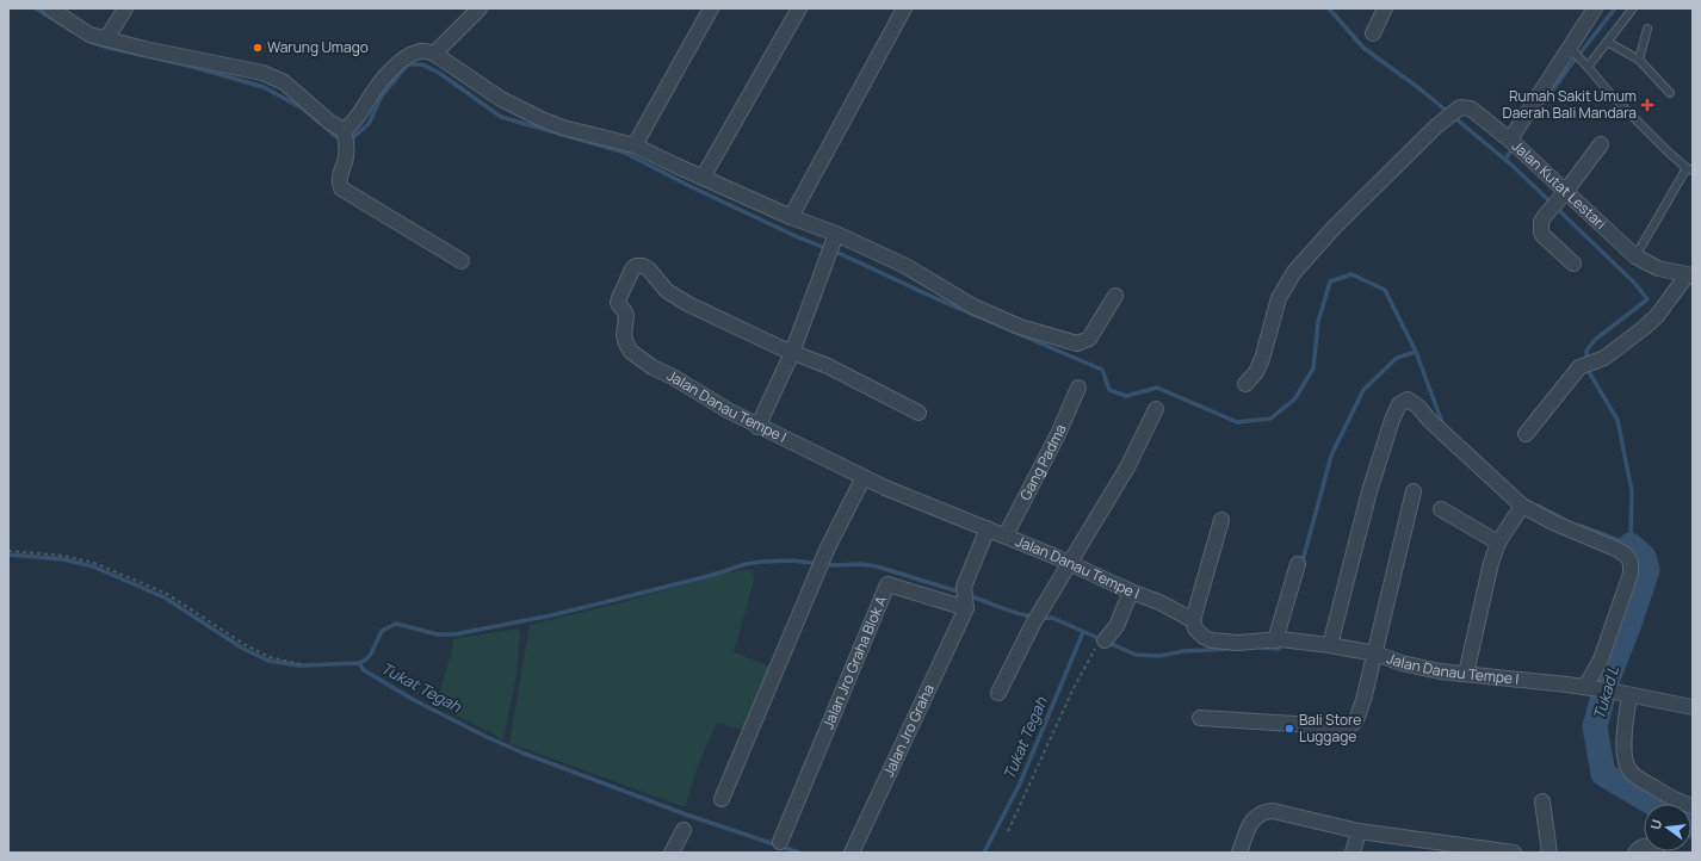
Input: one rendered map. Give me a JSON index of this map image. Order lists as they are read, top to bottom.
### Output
{
  "streets": {
    "street": [
      "Jalan Kutat Lestari",
      "Jalan Danau Tempe I",
      "Gang Padma",
      "Jalan Jro Graha Blok A",
      "Jalan Jro Graha"
    ]
  },
  "crossings": [
    ["Jalan Danau Tempe I", "Gang Padma"],
    ["Jalan Jro Graha Blok A", "Jalan Jro Graha"]
  ],
  "water": ["Tukat Tegah", "Tukad L"],
  "places": {
    "other": ["Warung Umago", "Bali Store Luggage"],
    "health": ["Rumah Sakit Umum Daerah Bali Mandara"]
  },
  "north": "left"
}
